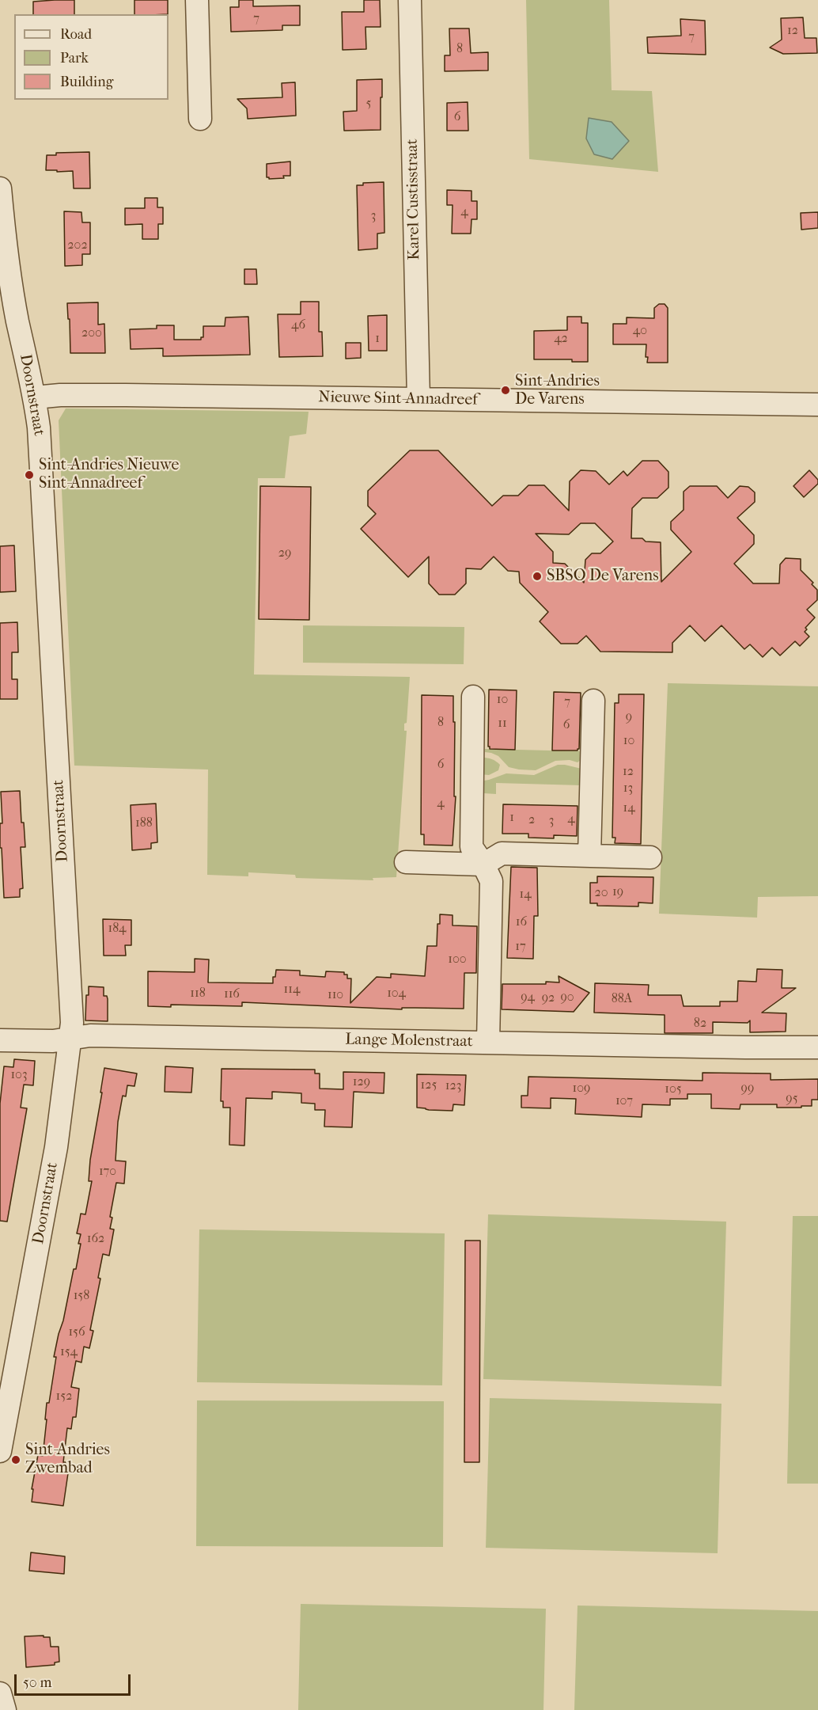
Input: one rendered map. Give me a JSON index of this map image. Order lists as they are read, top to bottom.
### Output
{
  "streets": {
    "street": [
      "Karel Custisstraat",
      "Doornstraat",
      "Nieuwe Sint-Annadreef",
      "Lange Molenstraat"
    ]
  },
  "crossings": [
    ["Karel Custisstraat", "Nieuwe Sint-Annadreef"],
    ["Doornstraat", "Nieuwe Sint-Annadreef"],
    ["Doornstraat", "Lange Molenstraat"]
  ],
  "places": [
    "Sint-Andries De Varens",
    "Sint-Andries Nieuwe Sint-Annadreef",
    "SBSO De Varens",
    "Sint-Andries Zwembad"
  ],
  "house_numbers": [
    "7",
    "12",
    "7",
    "8",
    "5",
    "6",
    "4",
    "3",
    "202",
    "46",
    "40",
    "200",
    "1",
    "42",
    "29",
    "10",
    "7",
    "9",
    "8",
    "11",
    "6",
    "10",
    "6",
    "12",
    "13",
    "4",
    "14",
    "1",
    "4",
    "2",
    "3",
    "188",
    "19",
    "20",
    "14",
    "16",
    "184",
    "17",
    "100",
    "114",
    "118",
    "104",
    "116",
    "110",
    "94",
    "90",
    "92",
    "88A",
    "82",
    "103",
    "129",
    "125",
    "123",
    "109",
    "99",
    "105",
    "95",
    "107",
    "170",
    "162",
    "158",
    "156",
    "154",
    "152"
  ],
  "legend": ["Road", "Park", "Building"],
  "scale_bar": "50 m"
}
